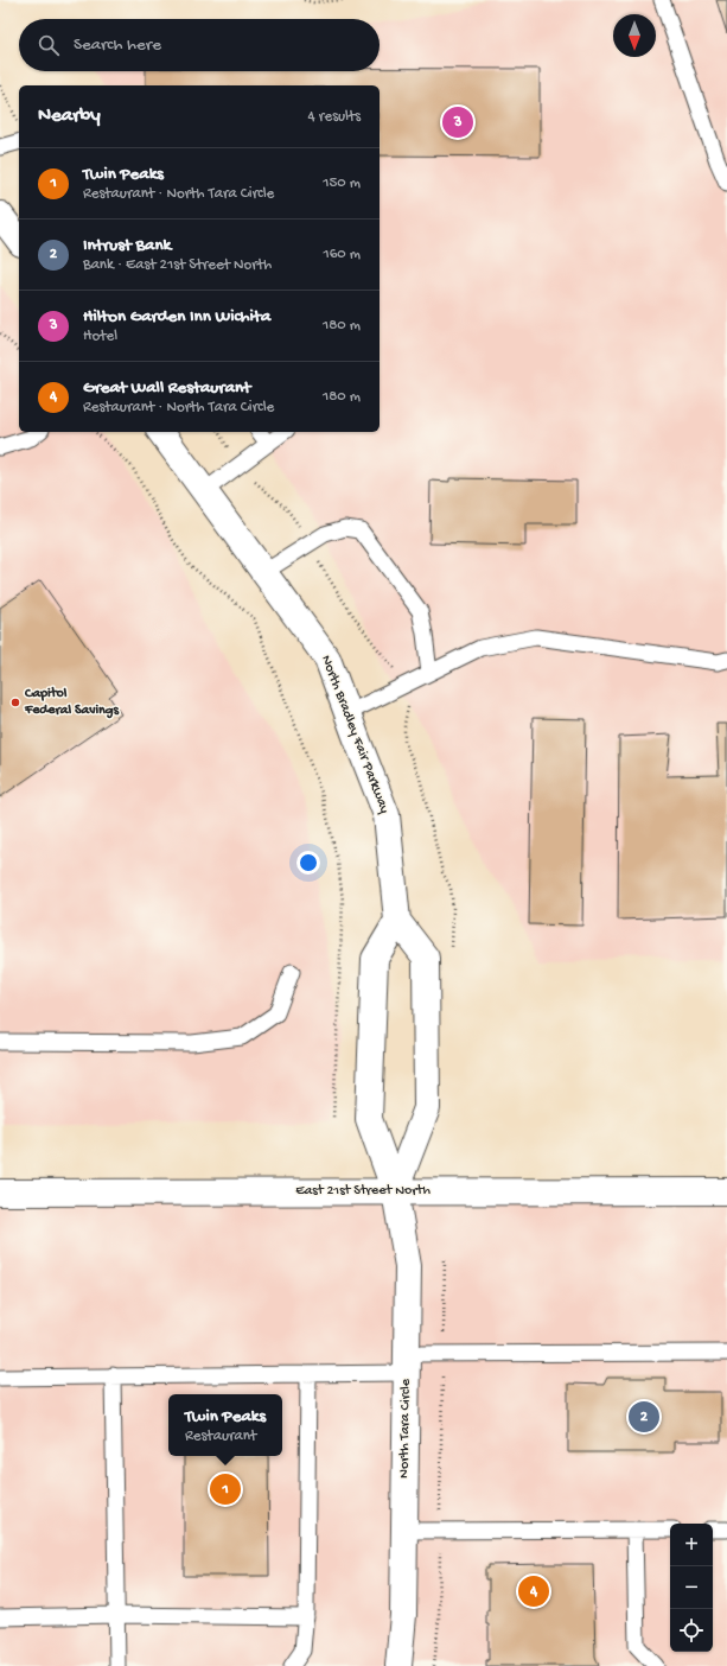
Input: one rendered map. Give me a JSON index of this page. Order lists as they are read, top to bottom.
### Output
{
  "streets": {
    "street": ["North Bradley Fair Parkway", "East 21st Street North", "North Tara Circle"]
  },
  "crossings": [
    ["East 21st Street North", "North Tara Circle"]
  ],
  "places": ["Capitol Federal Savings"],
  "north": "bottom",
  "page": {
    "search": "Search here",
    "heading": ["Nearby", "4 results"],
    "pins": [
      "3",
      "2",
      "1",
      "4"
    ],
    "list": [
      {
        "mark": "1",
        "name": "Twin Peaks",
        "note": "Restaurant · North Tara Circle",
        "value": "150 m"
      },
      {
        "mark": "2",
        "name": "Intrust Bank",
        "note": "Bank · East 21st Street North",
        "value": "160 m"
      },
      {
        "mark": "3",
        "name": "Hilton Garden Inn Wichita",
        "note": "Hotel",
        "value": "180 m"
      },
      {
        "mark": "4",
        "name": "Great Wall Restaurant",
        "note": "Restaurant · North Tara Circle",
        "value": "180 m"
      }
    ],
    "popup": ["Twin Peaks", "Restaurant"],
    "map_buttons": ["+", "−"]
  }
}
